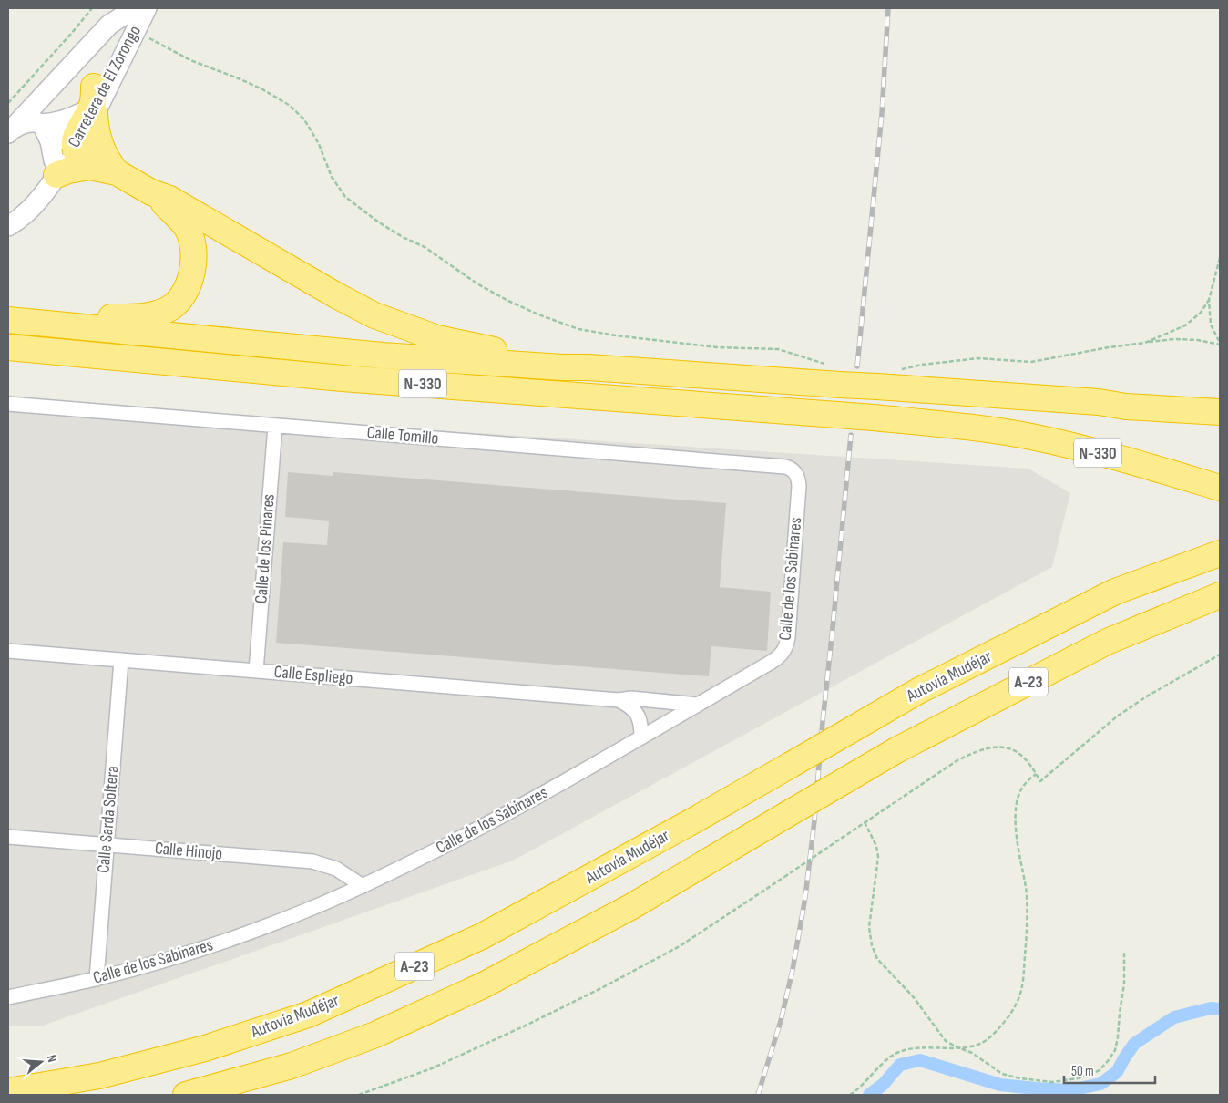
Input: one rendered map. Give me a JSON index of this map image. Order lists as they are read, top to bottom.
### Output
{
  "streets": {
    "highway": ["N-330", "Autovía Mudéjar", "A-23"],
    "street": [
      "Carretera de El Zorongo",
      "Calle Tomillo",
      "Calle de los Pinares",
      "Calle de los Sabinares",
      "Calle Espliego",
      "Calle Sarda Soltera",
      "Calle Hinojo"
    ]
  },
  "crossings": [
    ["Calle Tomillo", "Calle de los Pinares"],
    ["Calle Tomillo", "Calle de los Sabinares"],
    ["Calle de los Pinares", "Calle Espliego"],
    ["Calle de los Sabinares", "Calle Espliego"],
    ["Calle de los Sabinares", "Calle Sarda Soltera"],
    ["Calle de los Sabinares", "Calle Hinojo"],
    ["Calle Espliego", "Calle Sarda Soltera"],
    ["Calle Sarda Soltera", "Calle Hinojo"]
  ],
  "scale_bar": "50 m",
  "north": "right"
}
